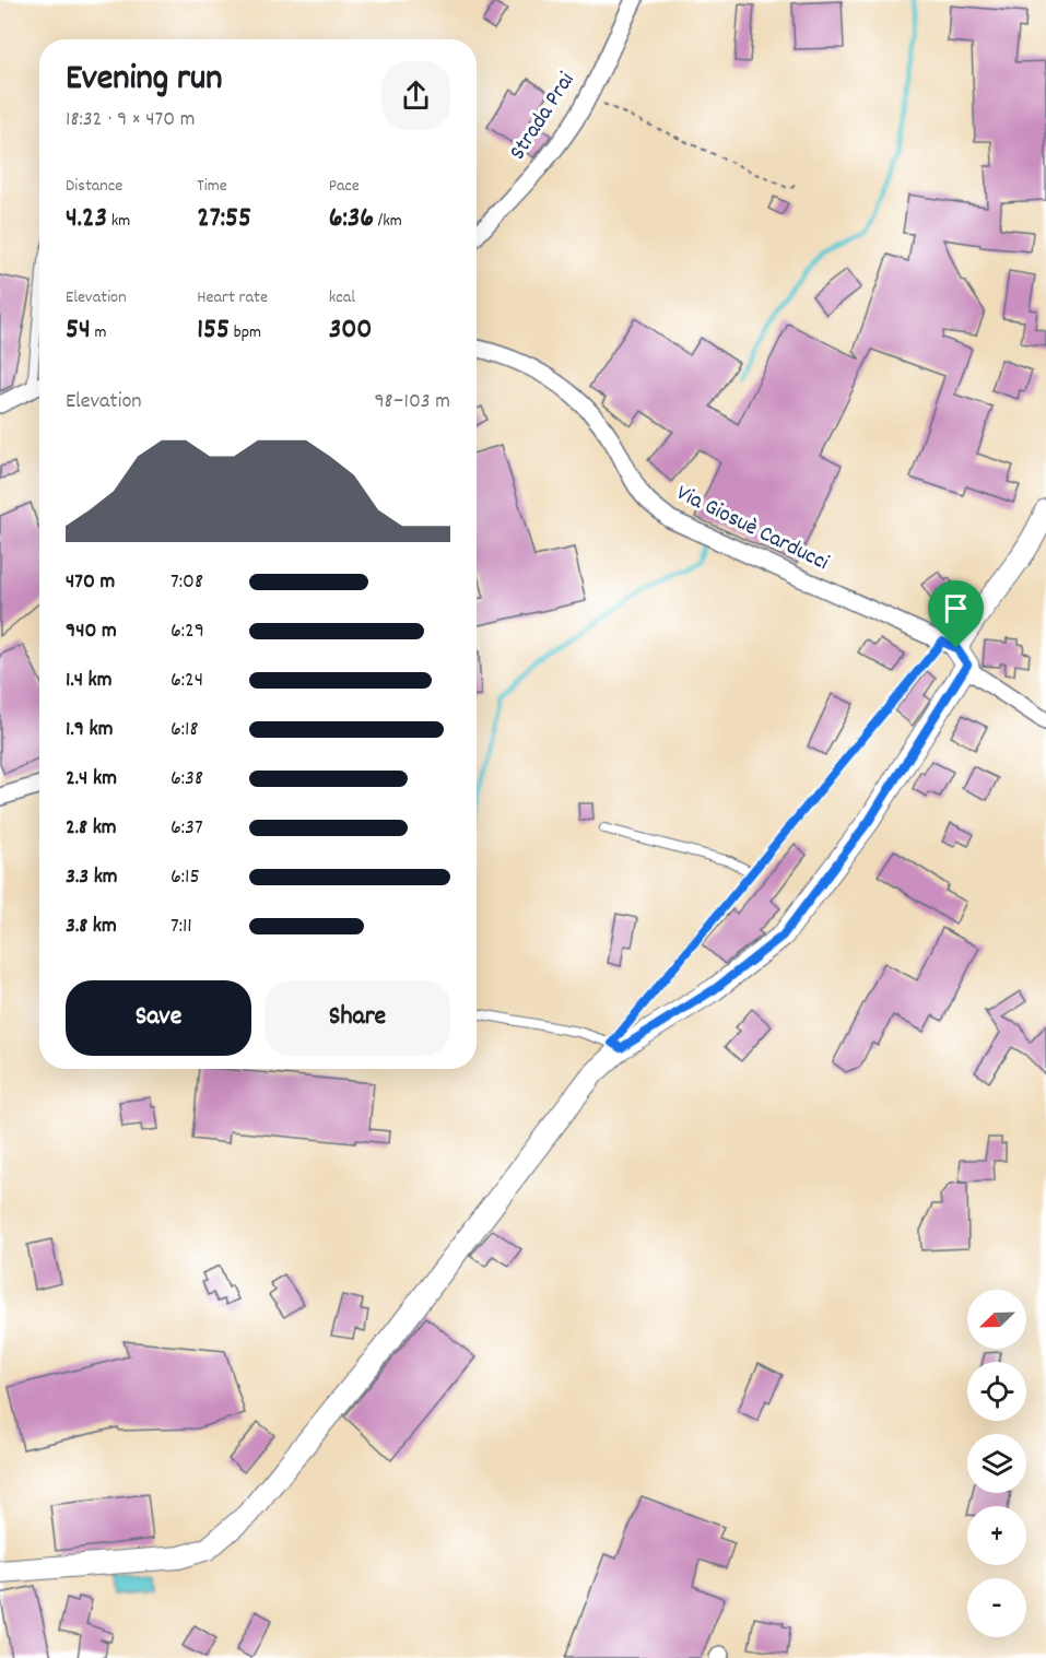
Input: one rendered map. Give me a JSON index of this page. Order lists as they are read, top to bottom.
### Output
{
  "streets": {
    "street": ["Strada Prai", "Via Giosuè Carducci"]
  },
  "north": "bottom left",
  "page": {
    "heading": ["Evening run", "18:32 · 9 × 470 m"],
    "stats": [
      ["Distance", "4.23 km"],
      ["Time", "27:55"],
      ["Pace", "6:36 /km"],
      ["Elevation", "54 m"],
      ["Heart rate", "155 bpm"],
      ["kcal", "300"]
    ],
    "chart": ["Elevation", "98–103 m"],
    "list": [
      {
        "name": "470 m",
        "note": "7:08"
      },
      {
        "name": "940 m",
        "note": "6:29"
      },
      {
        "name": "1.4 km",
        "note": "6:24"
      },
      {
        "name": "1.9 km",
        "note": "6:18"
      },
      {
        "name": "2.4 km",
        "note": "6:38"
      },
      {
        "name": "2.8 km",
        "note": "6:37"
      },
      {
        "name": "3.3 km",
        "note": "6:15"
      },
      {
        "name": "3.8 km",
        "note": "7:11"
      }
    ],
    "buttons": ["Save", "Share"],
    "map_buttons": ["+", "−"]
  }
}
